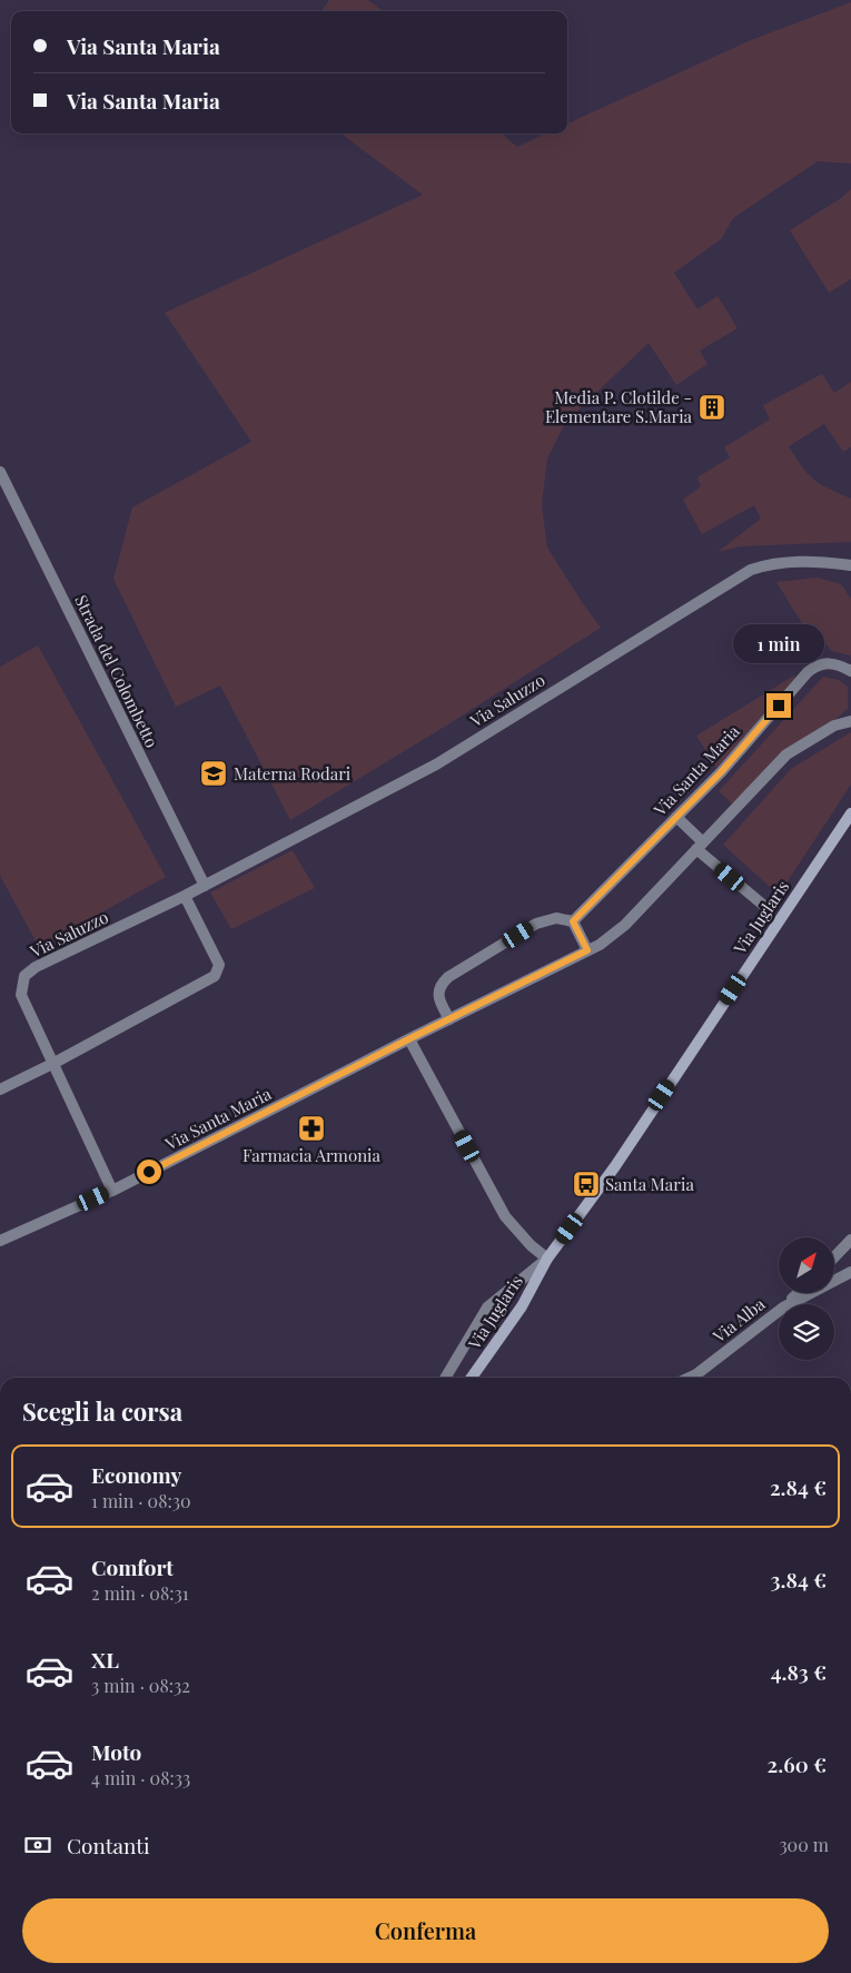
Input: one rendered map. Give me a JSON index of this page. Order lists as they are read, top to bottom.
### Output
{
  "streets": {
    "street": [
      "Strada del Colombetto",
      "Via Saluzzo",
      "Via Santa Maria",
      "Via Juglaris",
      "Via Alba"
    ]
  },
  "crossings": [
    ["Strada del Colombetto", "Via Saluzzo"],
    ["Via Saluzzo", "Via Santa Maria"]
  ],
  "places": {
    "building": ["Media P. Clotilde - Elementare S.Maria"],
    "school or university": ["Materna Rodari"],
    "pharmacy": ["Farmacia Armonia"],
    "bus stop": ["Santa Maria"]
  },
  "north": "top right",
  "page": {
    "banner": ["Via Santa Maria", "Via Santa Maria"],
    "bubble": "1 min",
    "heading": "Scegli la corsa",
    "list": [
      {
        "name": "Economy",
        "note": "1 min · 08:30",
        "value": "2.84 €"
      },
      {
        "name": "Comfort",
        "note": "2 min · 08:31",
        "value": "3.84 €"
      },
      {
        "name": "XL",
        "note": "3 min · 08:32",
        "value": "4.83 €"
      },
      {
        "name": "Moto",
        "note": "4 min · 08:33",
        "value": "2.60 €"
      }
    ],
    "pay": ["Contanti", "300 m"],
    "buttons": "Conferma"
  }
}
